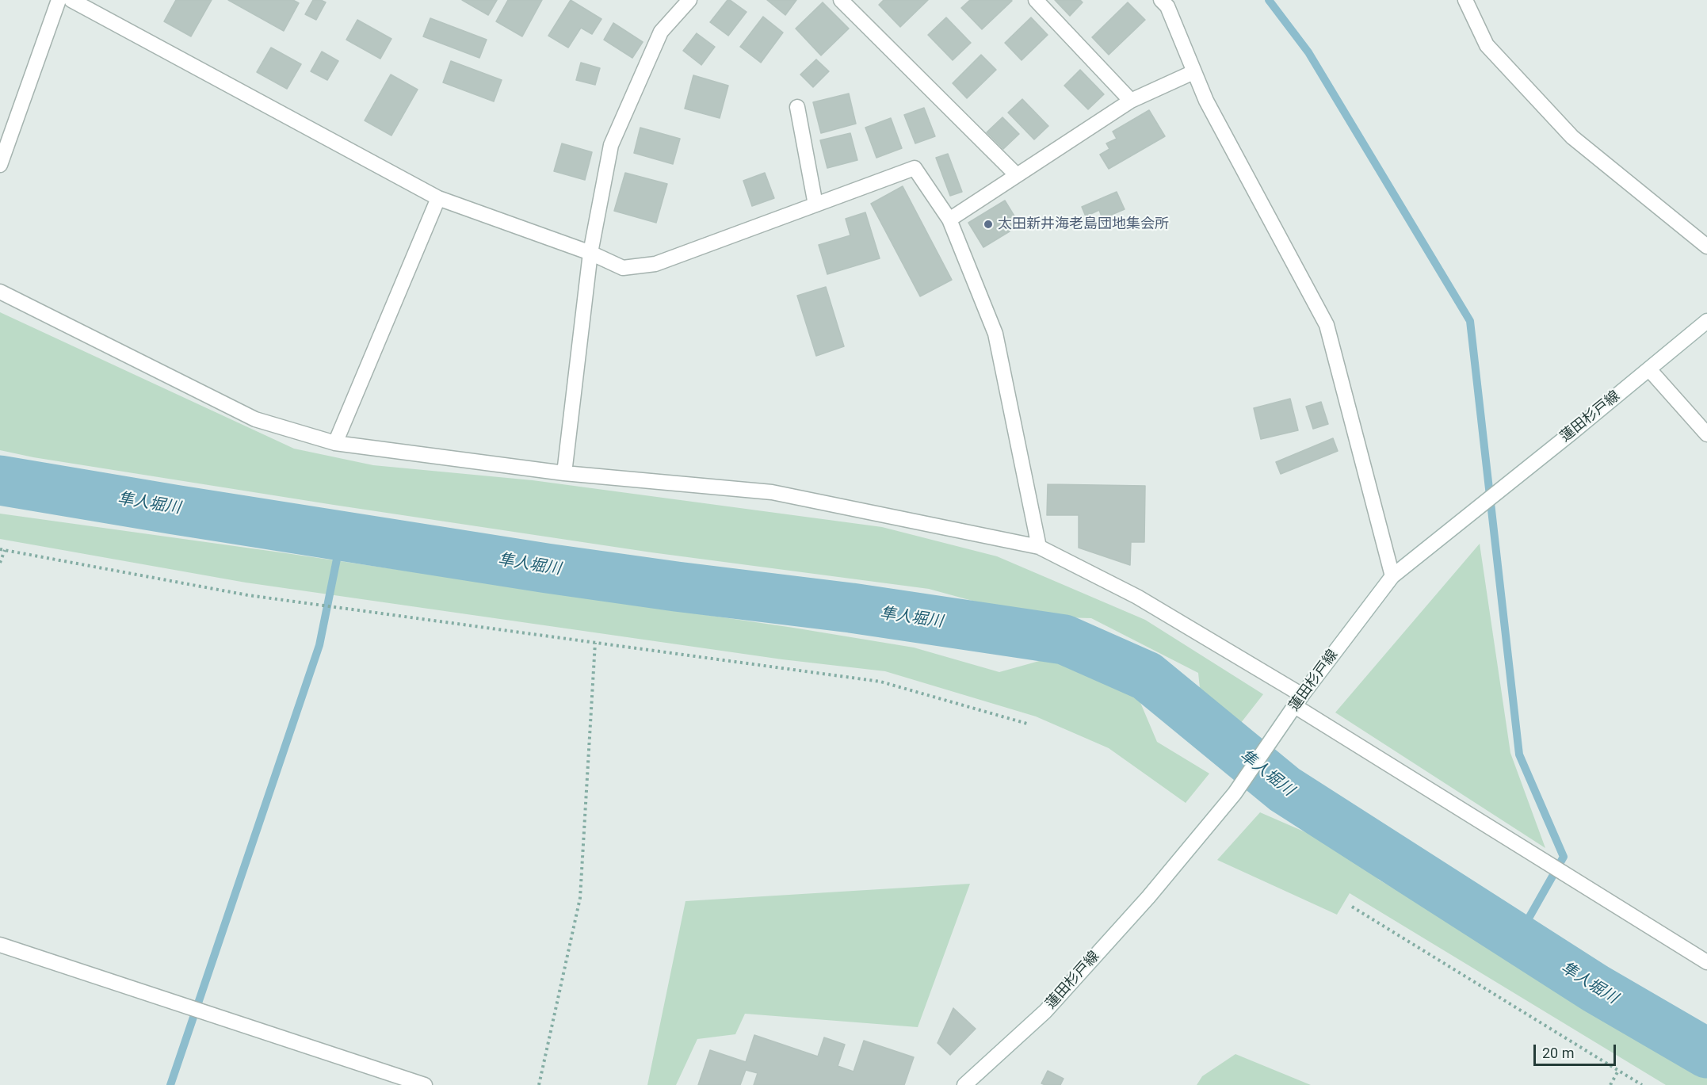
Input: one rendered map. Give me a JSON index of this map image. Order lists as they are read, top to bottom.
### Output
{
  "streets": {
    "street": ["蓮田杉戸線"]
  },
  "water": ["隼人堀川"],
  "places": ["太田新井海老島団地集会所"],
  "scale_bar": "20 m"
}
